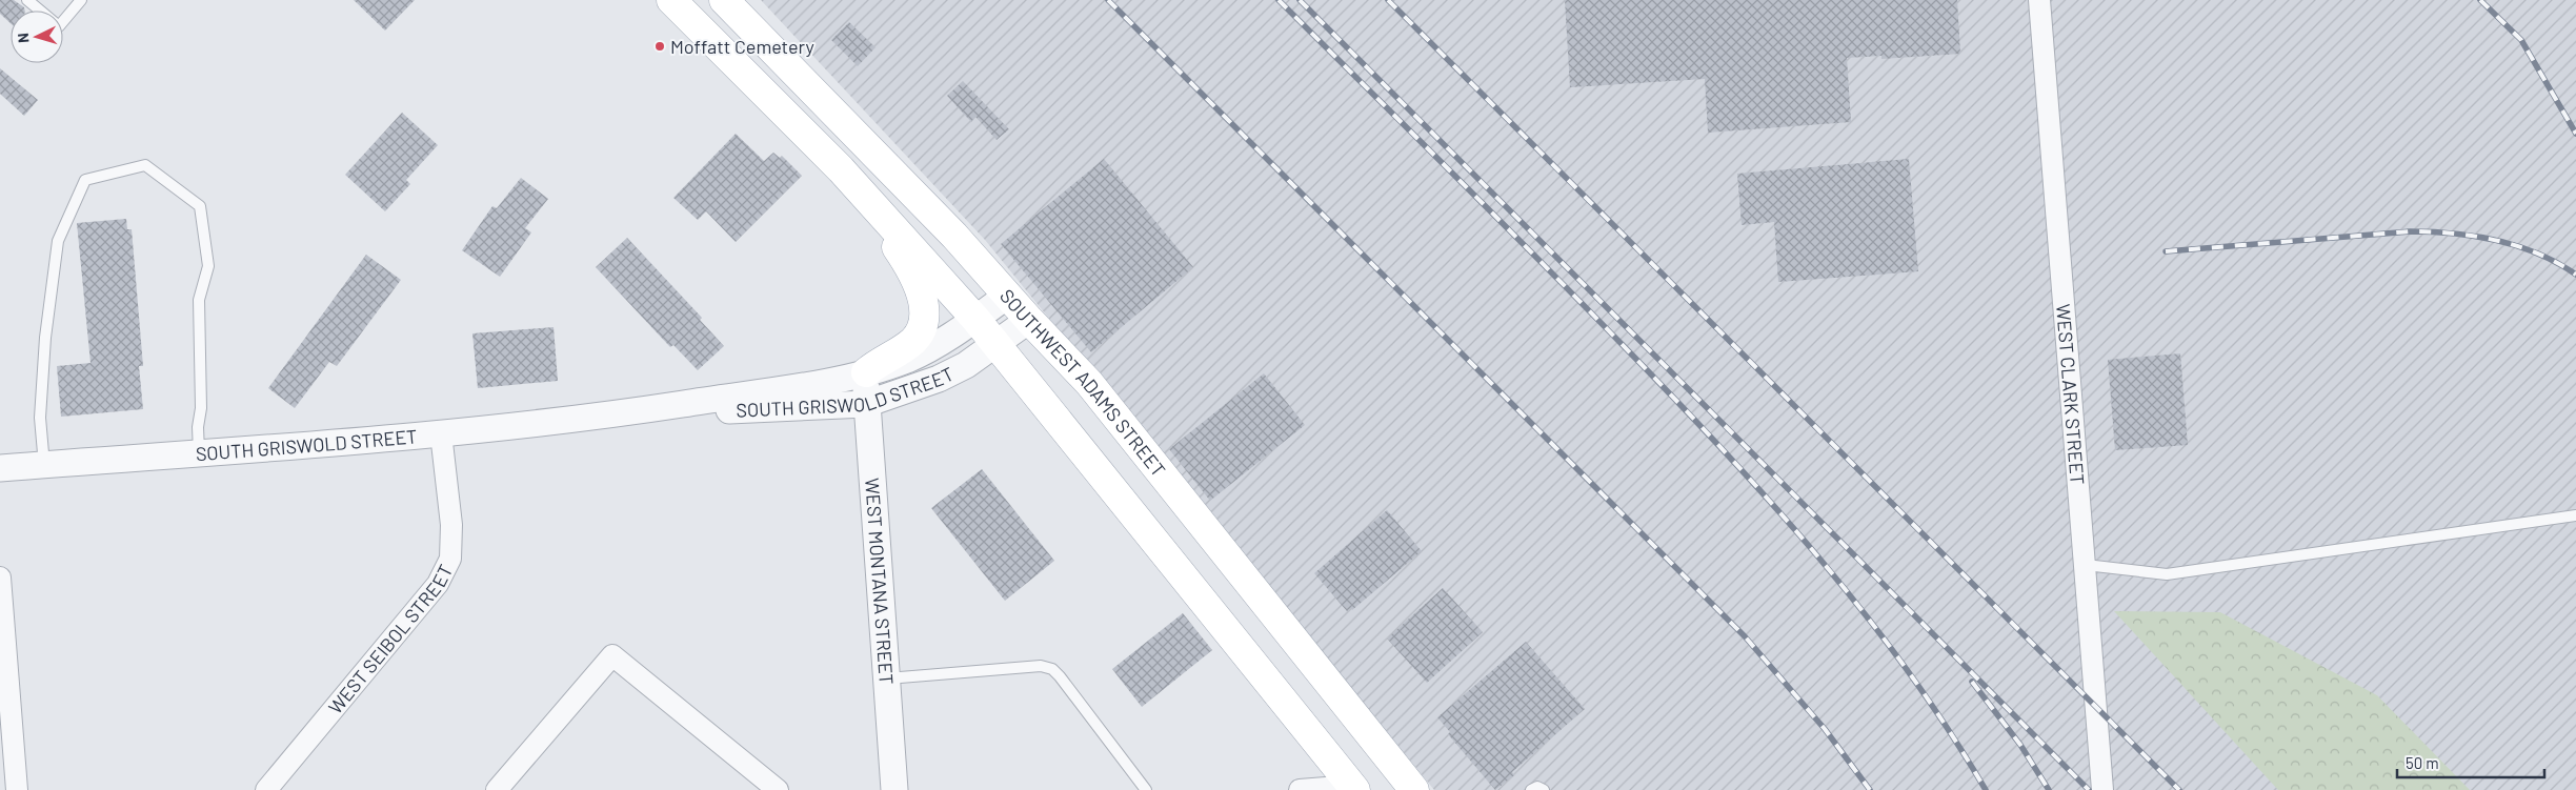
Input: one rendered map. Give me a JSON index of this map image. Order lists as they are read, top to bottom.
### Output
{
  "streets": {
    "main road": ["SOUTHWEST ADAMS STREET"],
    "street": [
      "SOUTH GRISWOLD STREET",
      "WEST CLARK STREET",
      "WEST MONTANA STREET",
      "WEST SEIBOL STREET"
    ]
  },
  "crossings": [
    ["SOUTHWEST ADAMS STREET", "SOUTH GRISWOLD STREET"],
    ["SOUTH GRISWOLD STREET", "WEST MONTANA STREET"],
    ["SOUTH GRISWOLD STREET", "WEST SEIBOL STREET"]
  ],
  "places": ["Moffatt Cemetery"],
  "scale_bar": "50 m",
  "north": "left"
}
